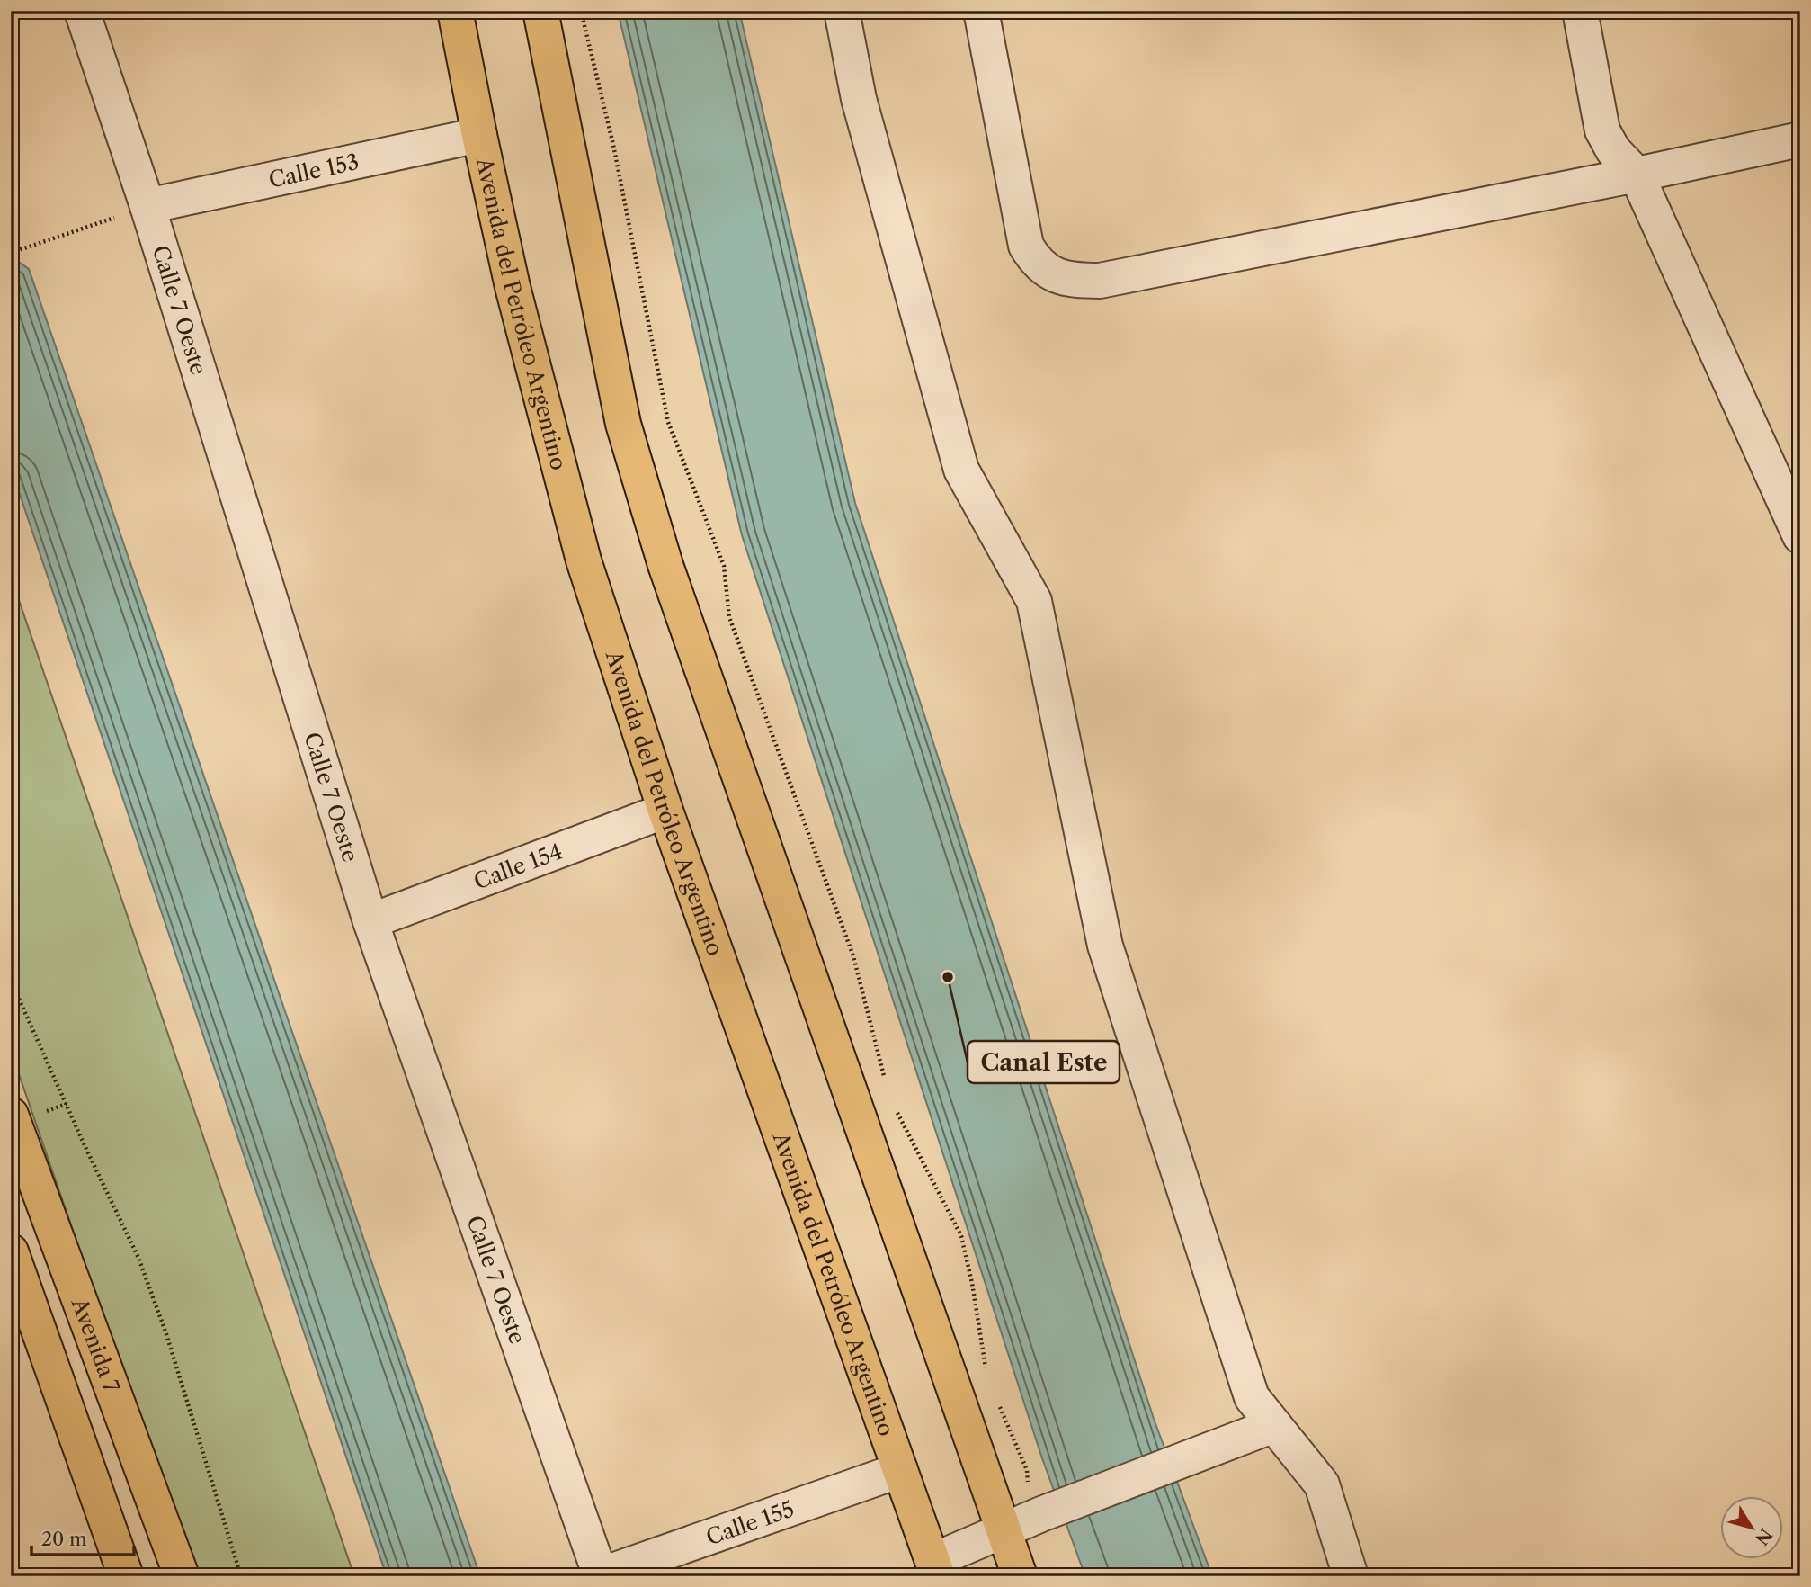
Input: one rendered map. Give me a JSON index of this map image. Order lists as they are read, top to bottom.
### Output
{
  "streets": {
    "main road": ["Avenida del Petróleo Argentino", "Avenida 7"],
    "street": [
      "Calle 153",
      "Calle 7 Oeste",
      "Calle 154",
      "Calle 155"
    ]
  },
  "crossings": [
    ["Calle 153", "Calle 7 Oeste"],
    ["Calle 153", "Avenida del Petróleo Argentino"],
    ["Calle 7 Oeste", "Calle 154"],
    ["Calle 7 Oeste", "Calle 155"],
    ["Avenida del Petróleo Argentino", "Calle 154"],
    ["Avenida del Petróleo Argentino", "Calle 155"]
  ],
  "places": ["Canal Este"],
  "scale_bar": "20 m",
  "north": "bottom right"
}
